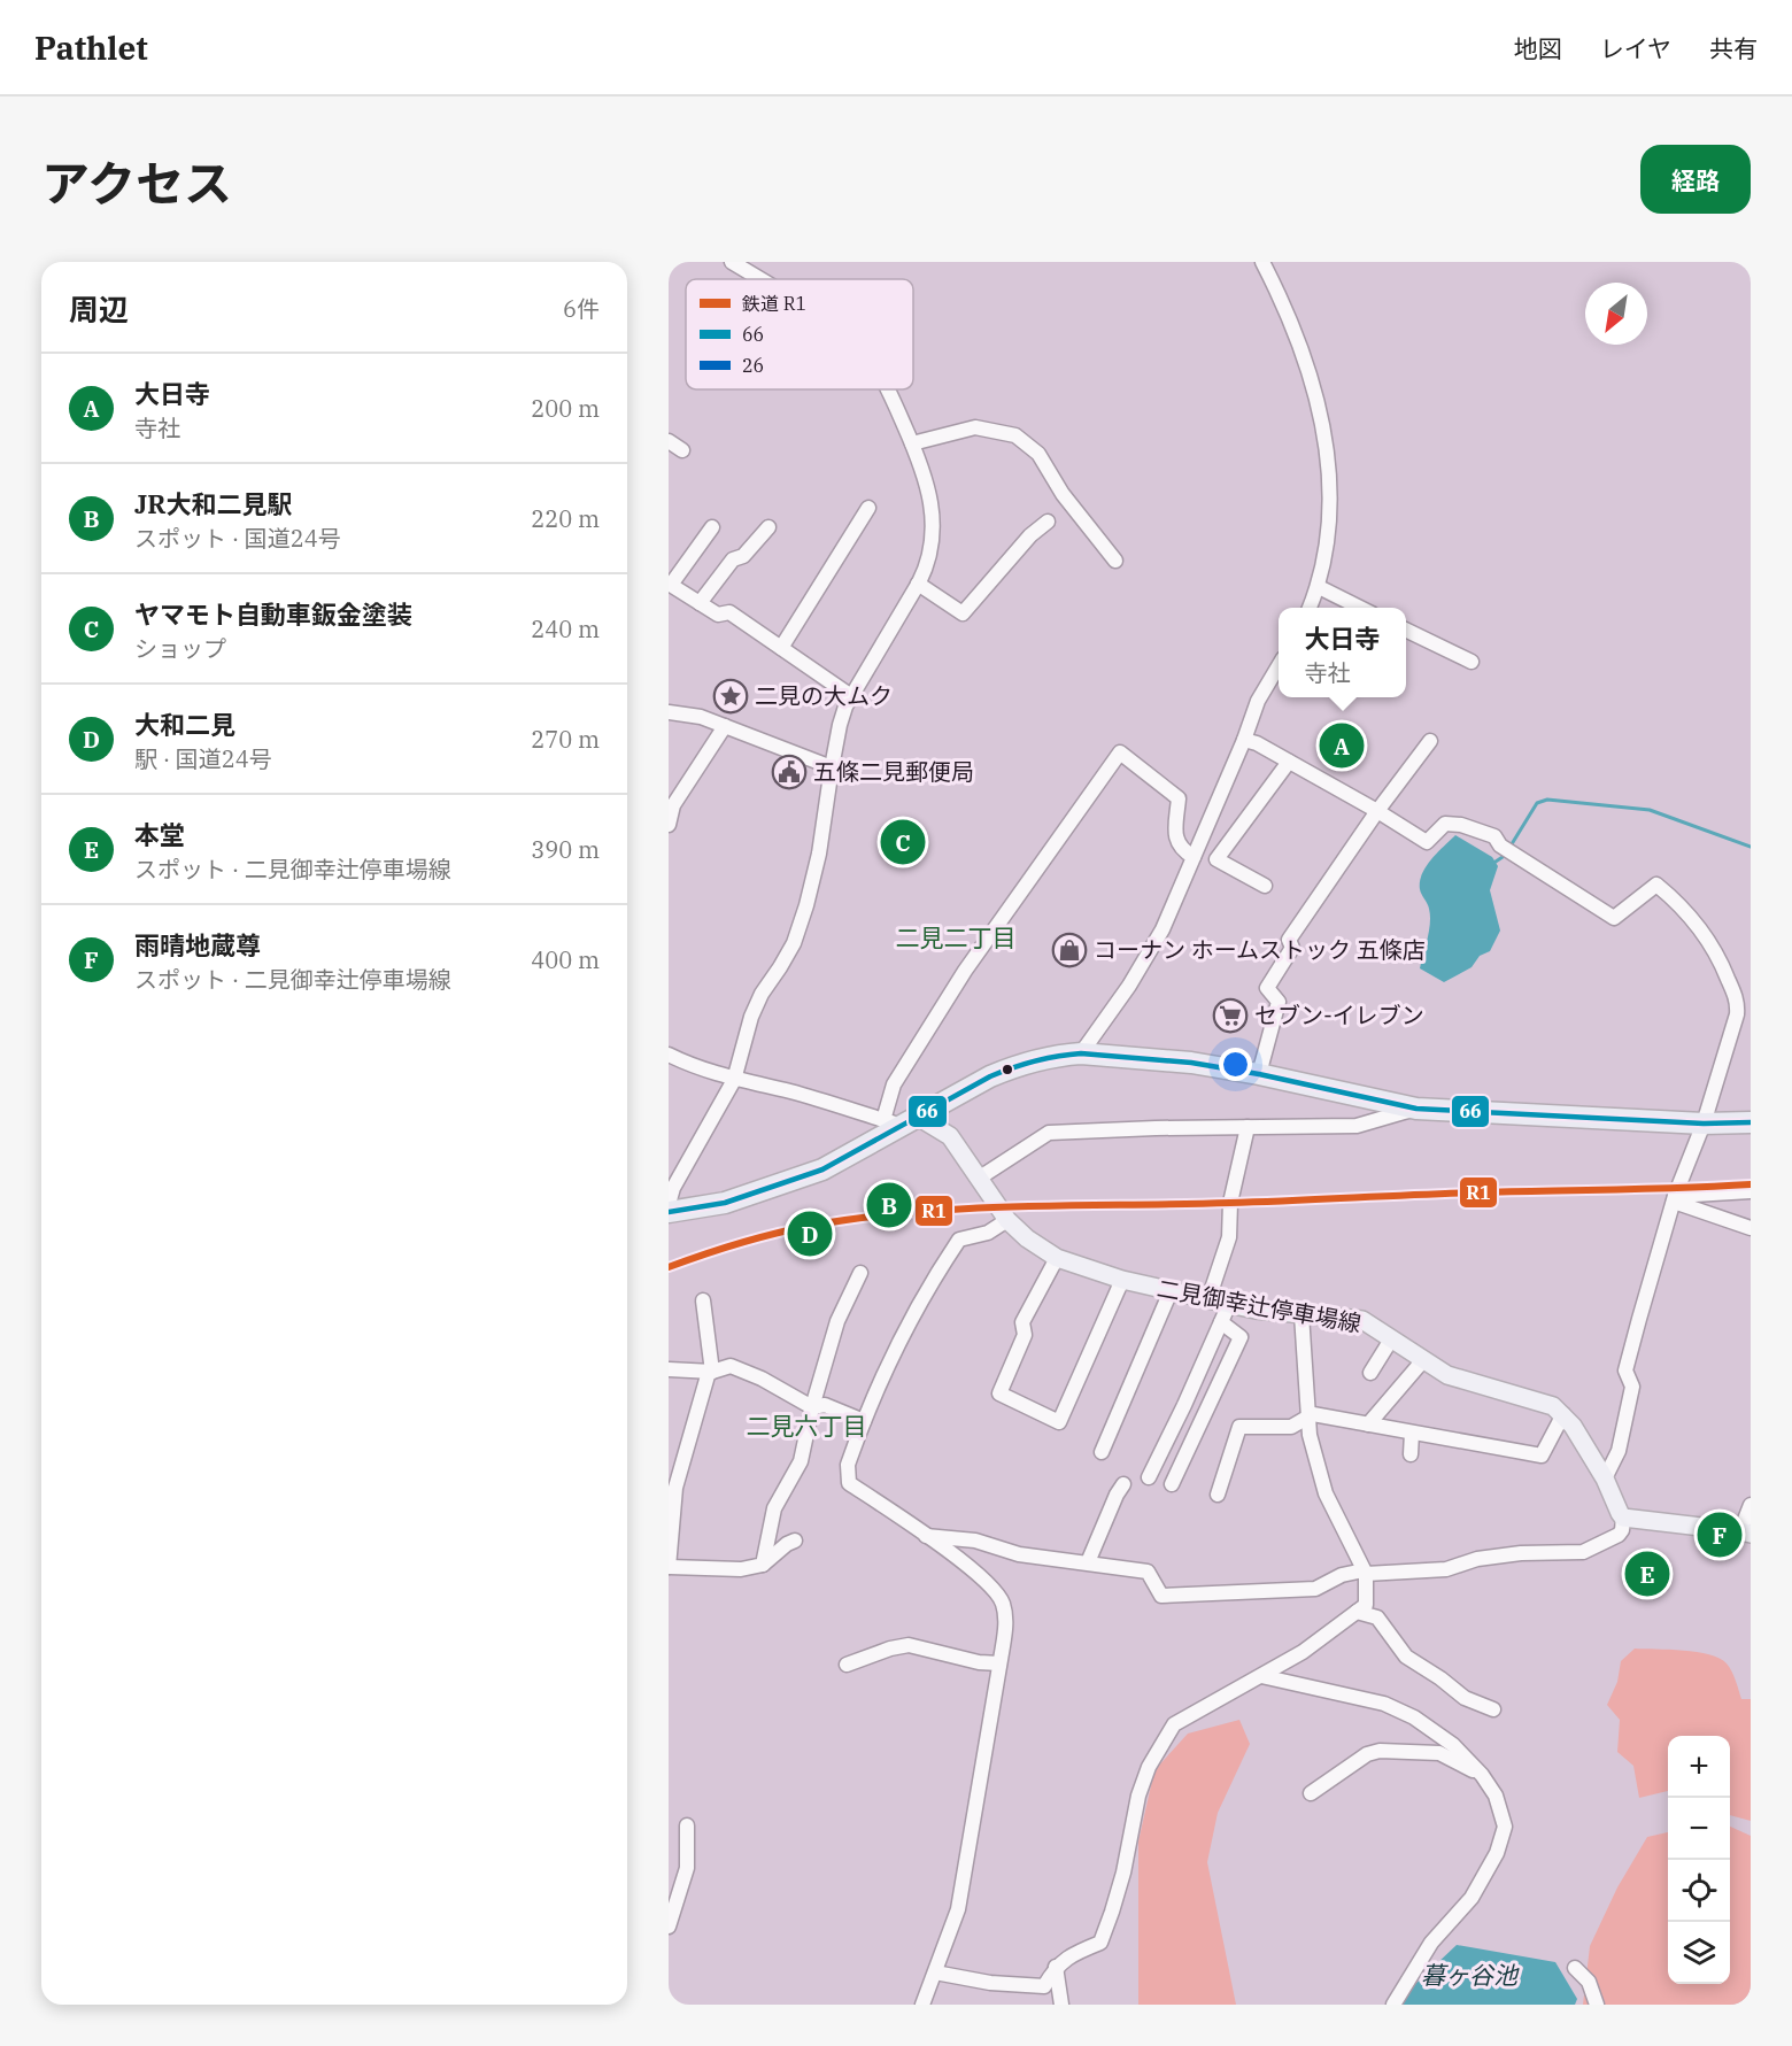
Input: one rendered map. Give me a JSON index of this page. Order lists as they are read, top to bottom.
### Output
{
  "streets": {
    "main road": ["二見御幸辻停車場線"]
  },
  "districts": ["二見二丁目", "二見六丁目"],
  "water": ["暮ヶ谷池"],
  "places": {
    "place": ["二見の大ムク"],
    "public building": ["五條二見郵便局"],
    "shop": ["コーナン ホームストック 五條店"],
    "supermarket": ["セブン-イレブン"]
  },
  "lines": ["transit line 66", "rail line R1"],
  "legend": ["鉄道 R1", "66", "26"],
  "north": "bottom left",
  "page": {
    "header": "Pathlet",
    "nav": ["地図", "レイヤ", "共有"],
    "title": "アクセス",
    "buttons": "経路",
    "heading": ["周辺", "6件"],
    "list": [
      {
        "mark": "A",
        "name": "大日寺",
        "note": "寺社",
        "value": "200 m"
      },
      {
        "mark": "B",
        "name": "JR大和二見駅",
        "note": "スポット · 国道24号",
        "value": "220 m"
      },
      {
        "mark": "C",
        "name": "ヤマモト自動車鈑金塗装",
        "note": "ショップ",
        "value": "240 m"
      },
      {
        "mark": "D",
        "name": "大和二見",
        "note": "駅 · 国道24号",
        "value": "270 m"
      },
      {
        "mark": "E",
        "name": "本堂",
        "note": "スポット · 二見御幸辻停車場線",
        "value": "390 m"
      },
      {
        "mark": "F",
        "name": "雨晴地蔵尊",
        "note": "スポット · 二見御幸辻停車場線",
        "value": "400 m"
      }
    ],
    "popup": ["大日寺", "寺社"],
    "pins": [
      "A",
      "C",
      "B",
      "D",
      "F",
      "E"
    ],
    "map_buttons": ["+", "−"]
  }
}
